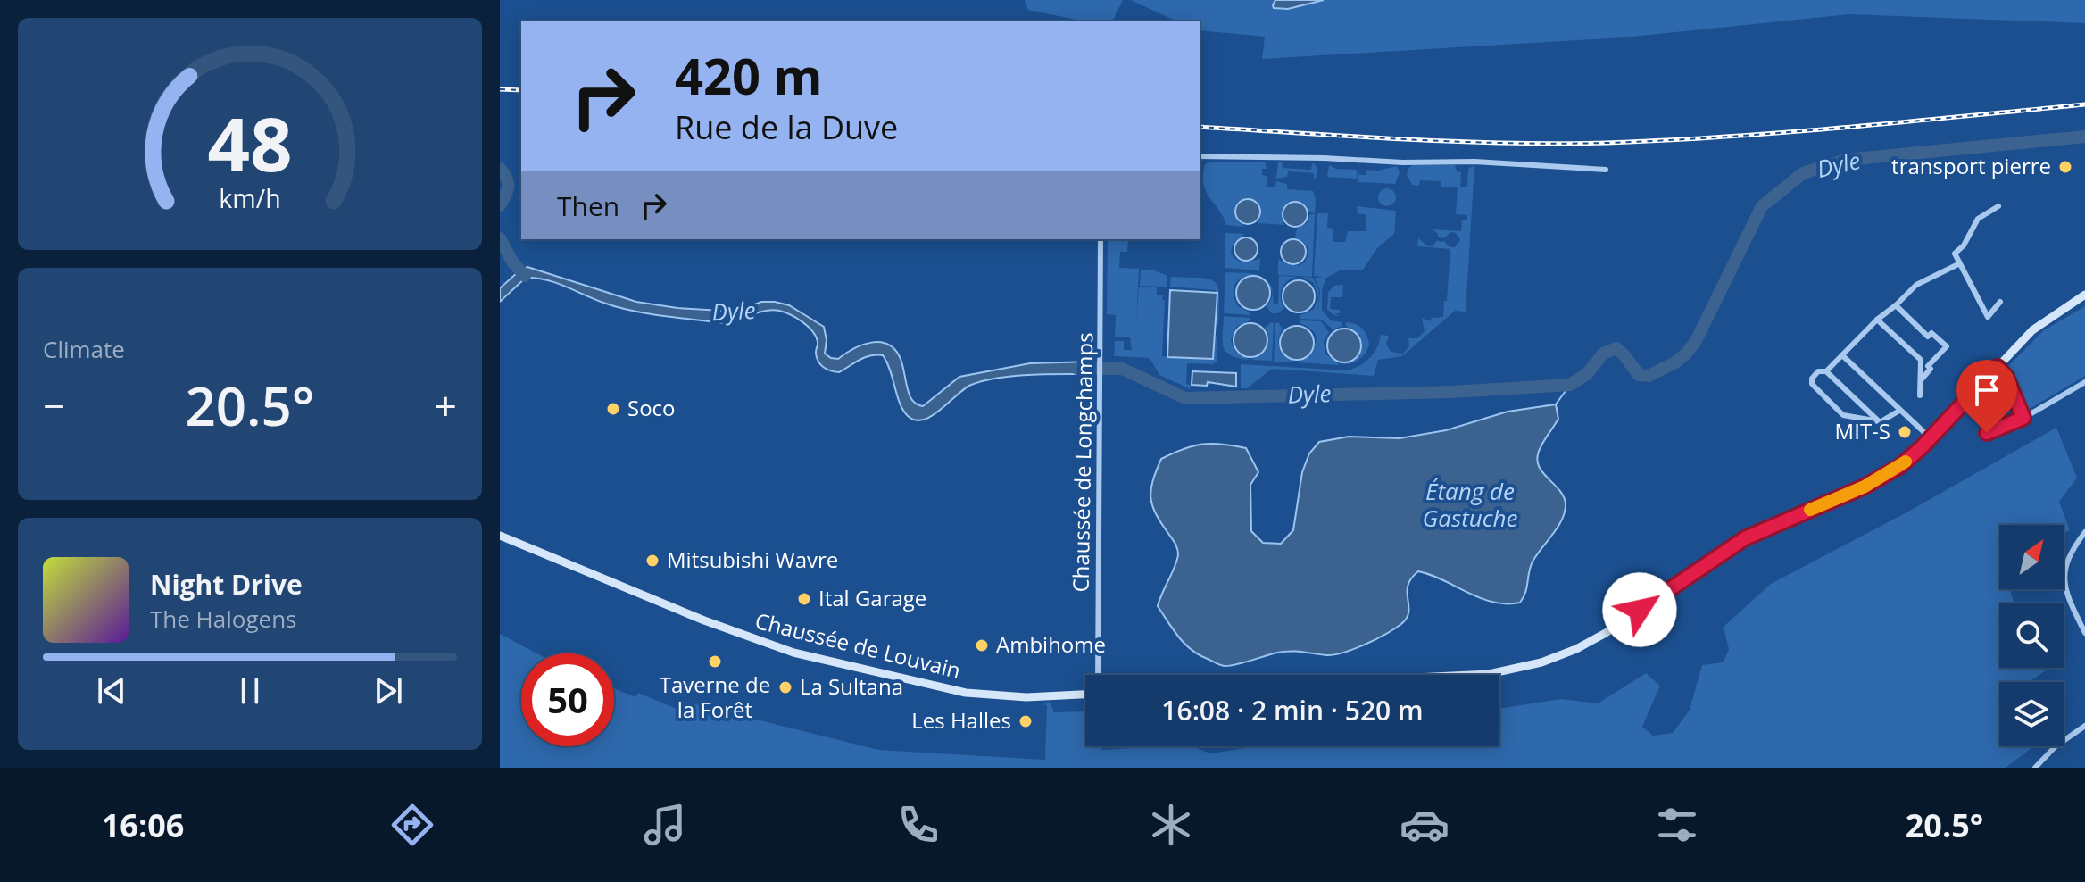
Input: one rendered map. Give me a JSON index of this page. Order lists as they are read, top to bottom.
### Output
{
  "streets": {
    "main road": ["Chaussée de Louvain"],
    "street": ["Chaussée de Longchamps"]
  },
  "water": ["Dyle", "Étang de Gastuche"],
  "places": [
    "transport pierre",
    "Soco",
    "MIT-S",
    "Mitsubishi Wavre",
    "Ital Garage",
    "Ambihome",
    "Taverne de la Forêt",
    "La Sultana",
    "Les Halles"
  ],
  "north": "top right",
  "page": {
    "turn": ["420 m", "Rue de la Duve"],
    "then": "Then",
    "tile": "Climate",
    "heat": ["−", "20.5°", "+"],
    "song": ["Night Drive", "The Halogens"],
    "limit": "50",
    "trip": "16:08 · 2 min · 520 m",
    "tabs": ["16:06", "20.5°"],
    "gauge": ["48", "km/h"]
  }
}
